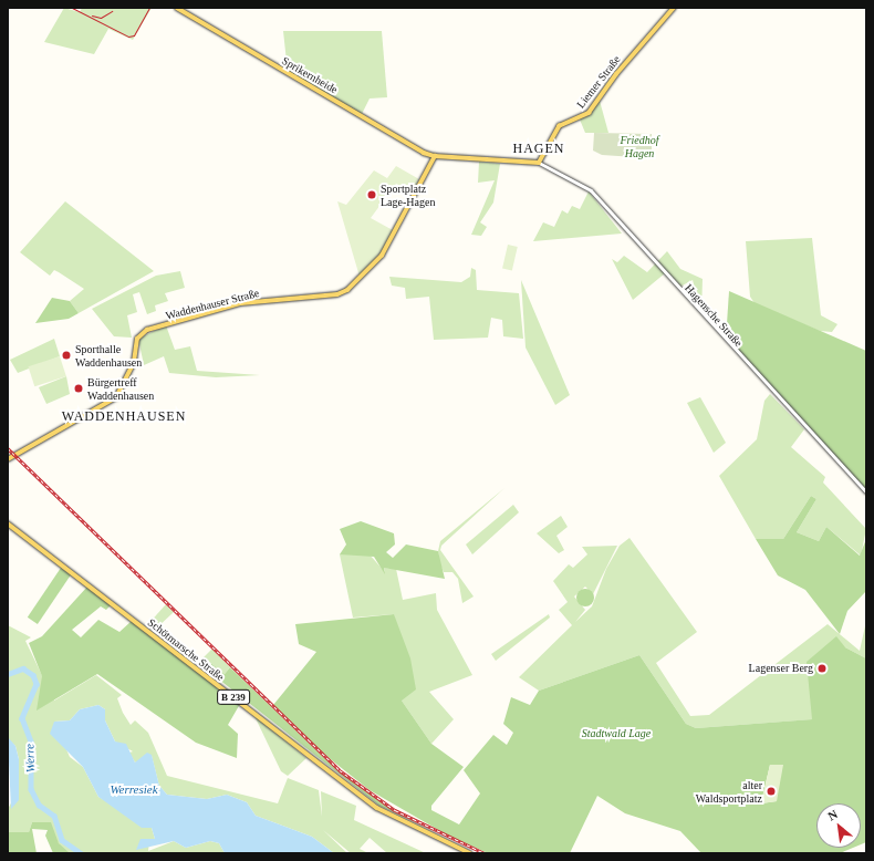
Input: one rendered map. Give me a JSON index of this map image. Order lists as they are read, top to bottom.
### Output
{
  "streets": {
    "main road": [
      "Sprikernheide",
      "Liemer Straße",
      "Waddenhauser Straße",
      "Schötmarsche Straße",
      "B 239"
    ],
    "street": ["Hagensche Straße"]
  },
  "crossings": [
    ["Sprikernheide", "Waddenhauser Straße"],
    ["Liemer Straße", "Hagensche Straße"]
  ],
  "districts": ["HAGEN", "WADDENHAUSEN"],
  "water": ["Werre", "Werresiek"],
  "parks": ["Friedhof Hagen", "Stadtwald Lage"],
  "places": [
    "Sportplatz Lage-Hagen",
    "Sporthalle Waddenhausen",
    "Bürgertreff Waddenhausen",
    "Lagenser Berg",
    "alter Waldsportplatz"
  ],
  "north": "top left"
}
